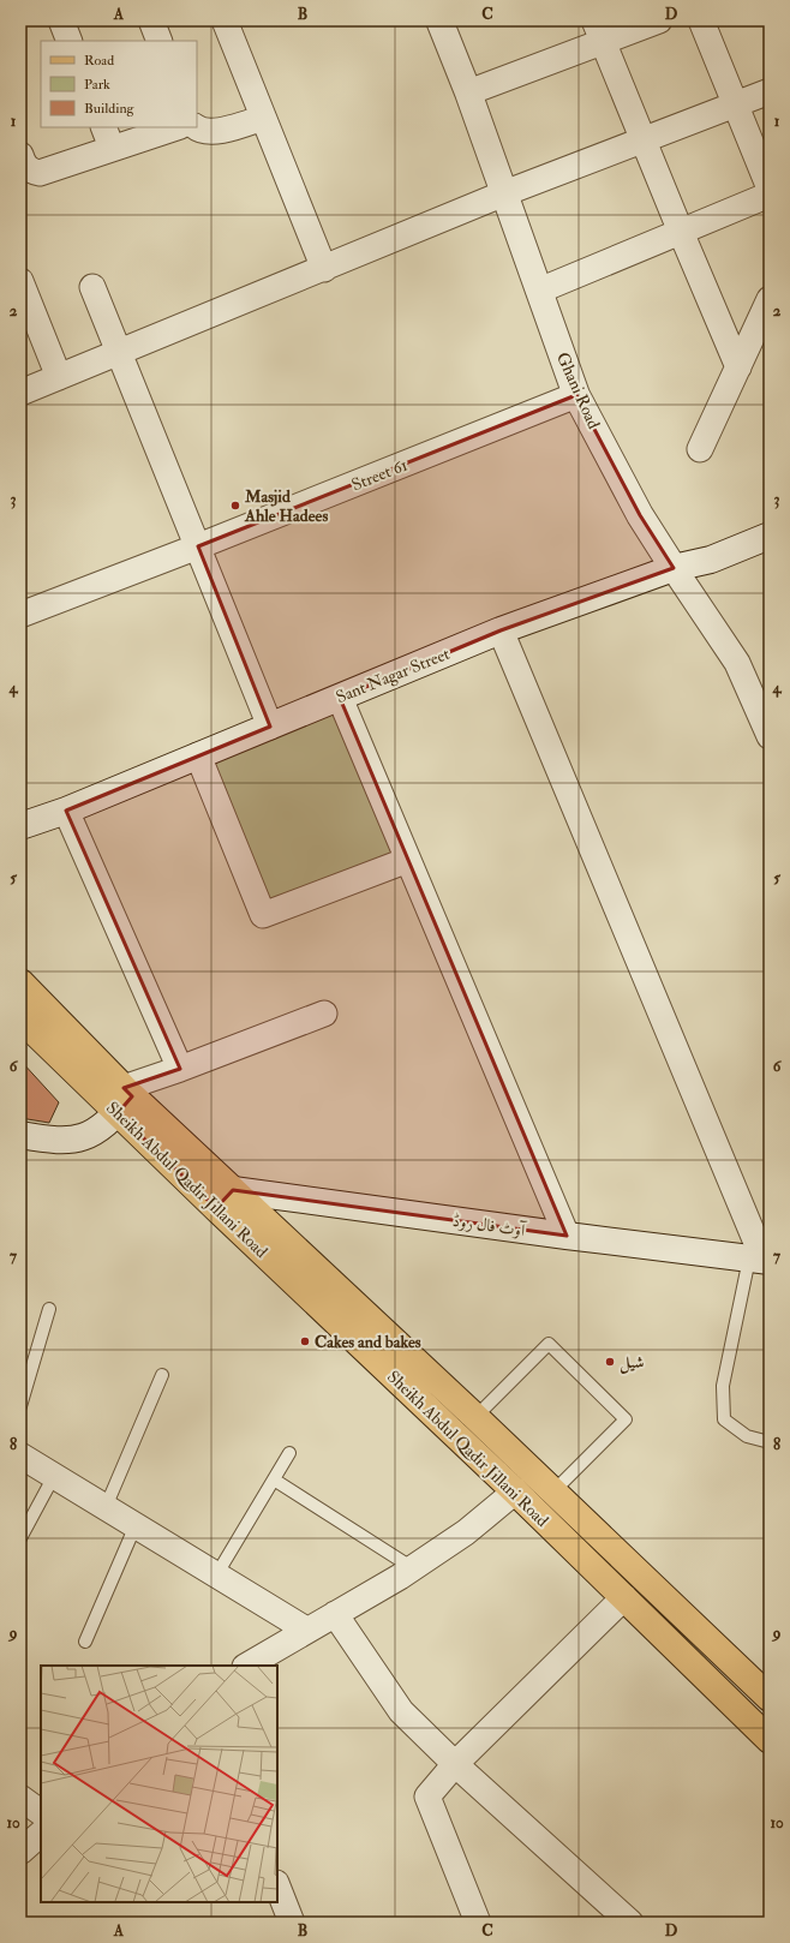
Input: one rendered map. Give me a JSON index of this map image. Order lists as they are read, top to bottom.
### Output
{
  "streets": {
    "main road": [
      "Ghani Road",
      "Sant Nagar Street",
      "Sheikh Abdul Qadir Jillani Road",
      "آوٹ فال روڈ"
    ],
    "street": ["Street 61"]
  },
  "crossings": [
    ["Ghani Road", "Street 61"],
    ["Ghani Road", "Sant Nagar Street"],
    ["Sheikh Abdul Qadir Jillani Road", "آوٹ فال روڈ"]
  ],
  "places": ["Masjid Ahle Hadees", "Cakes and bakes", "شیل"],
  "legend": ["Road", "Park", "Building"],
  "grid": {
    "columns": [
      "A",
      "B",
      "C",
      "D"
    ],
    "rows": [
      "1",
      "2",
      "3",
      "4",
      "5",
      "6",
      "7",
      "8",
      "9",
      "10"
    ]
  }
}
